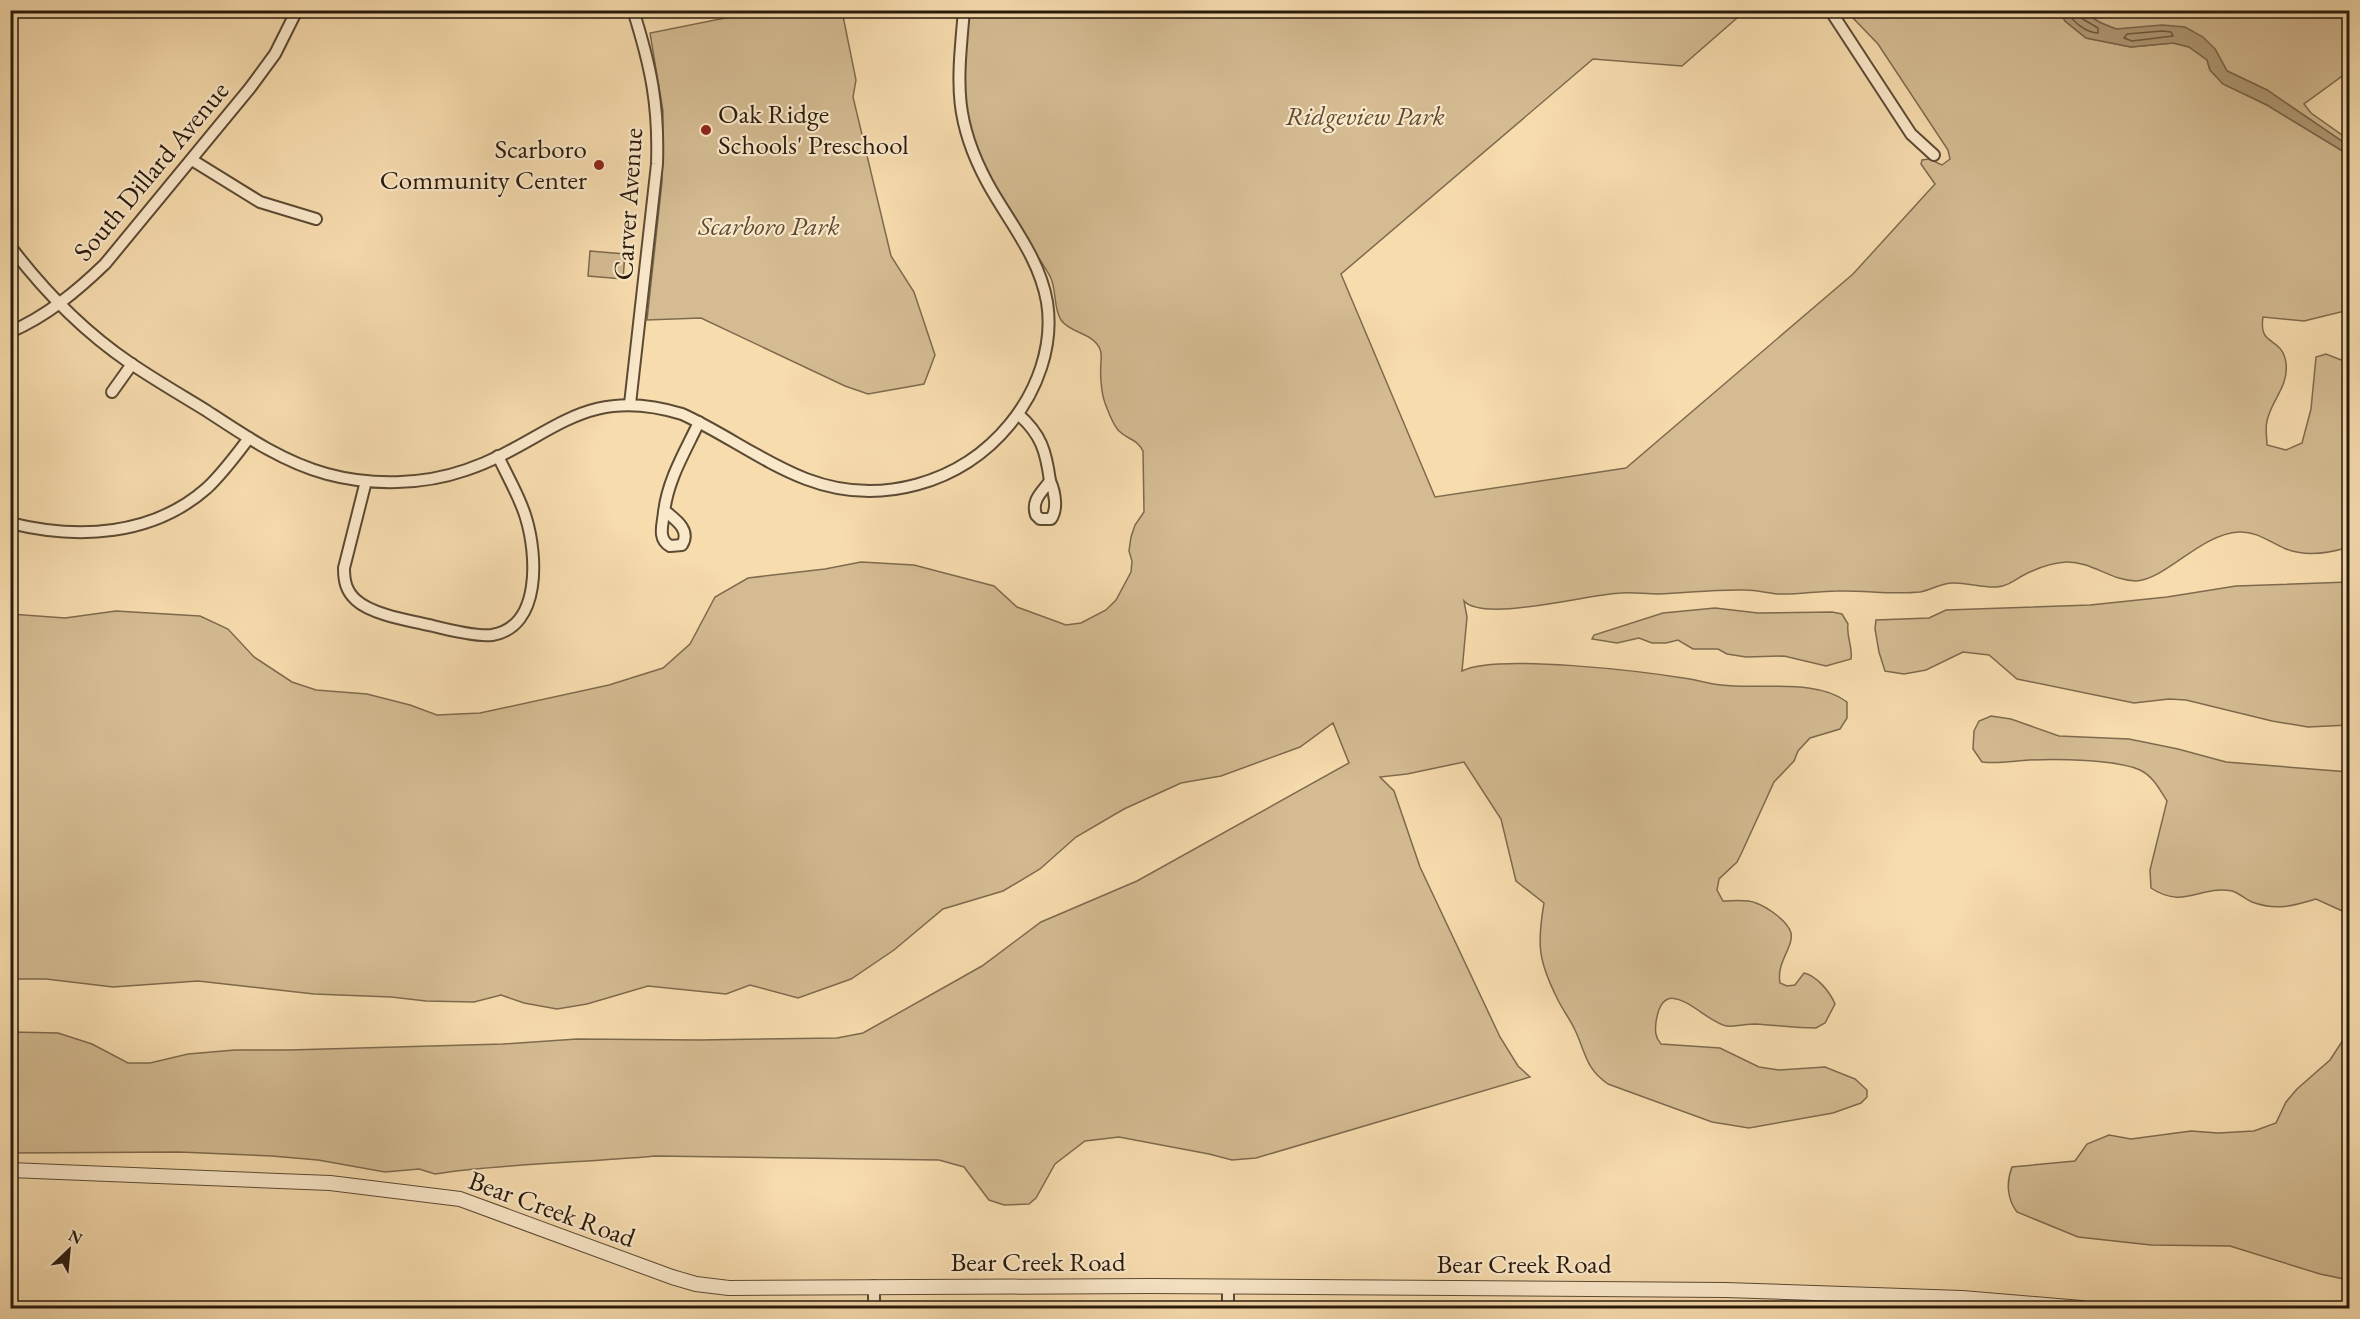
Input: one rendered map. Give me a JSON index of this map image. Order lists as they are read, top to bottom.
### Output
{
  "streets": {
    "street": ["South Dillard Avenue", "Carver Avenue", "Bear Creek Road"]
  },
  "parks": ["Ridgeview Park", "Scarboro Park"],
  "places": ["Oak Ridge Schools' Preschool", "Scarboro Community Center"],
  "north": "top right"
}
